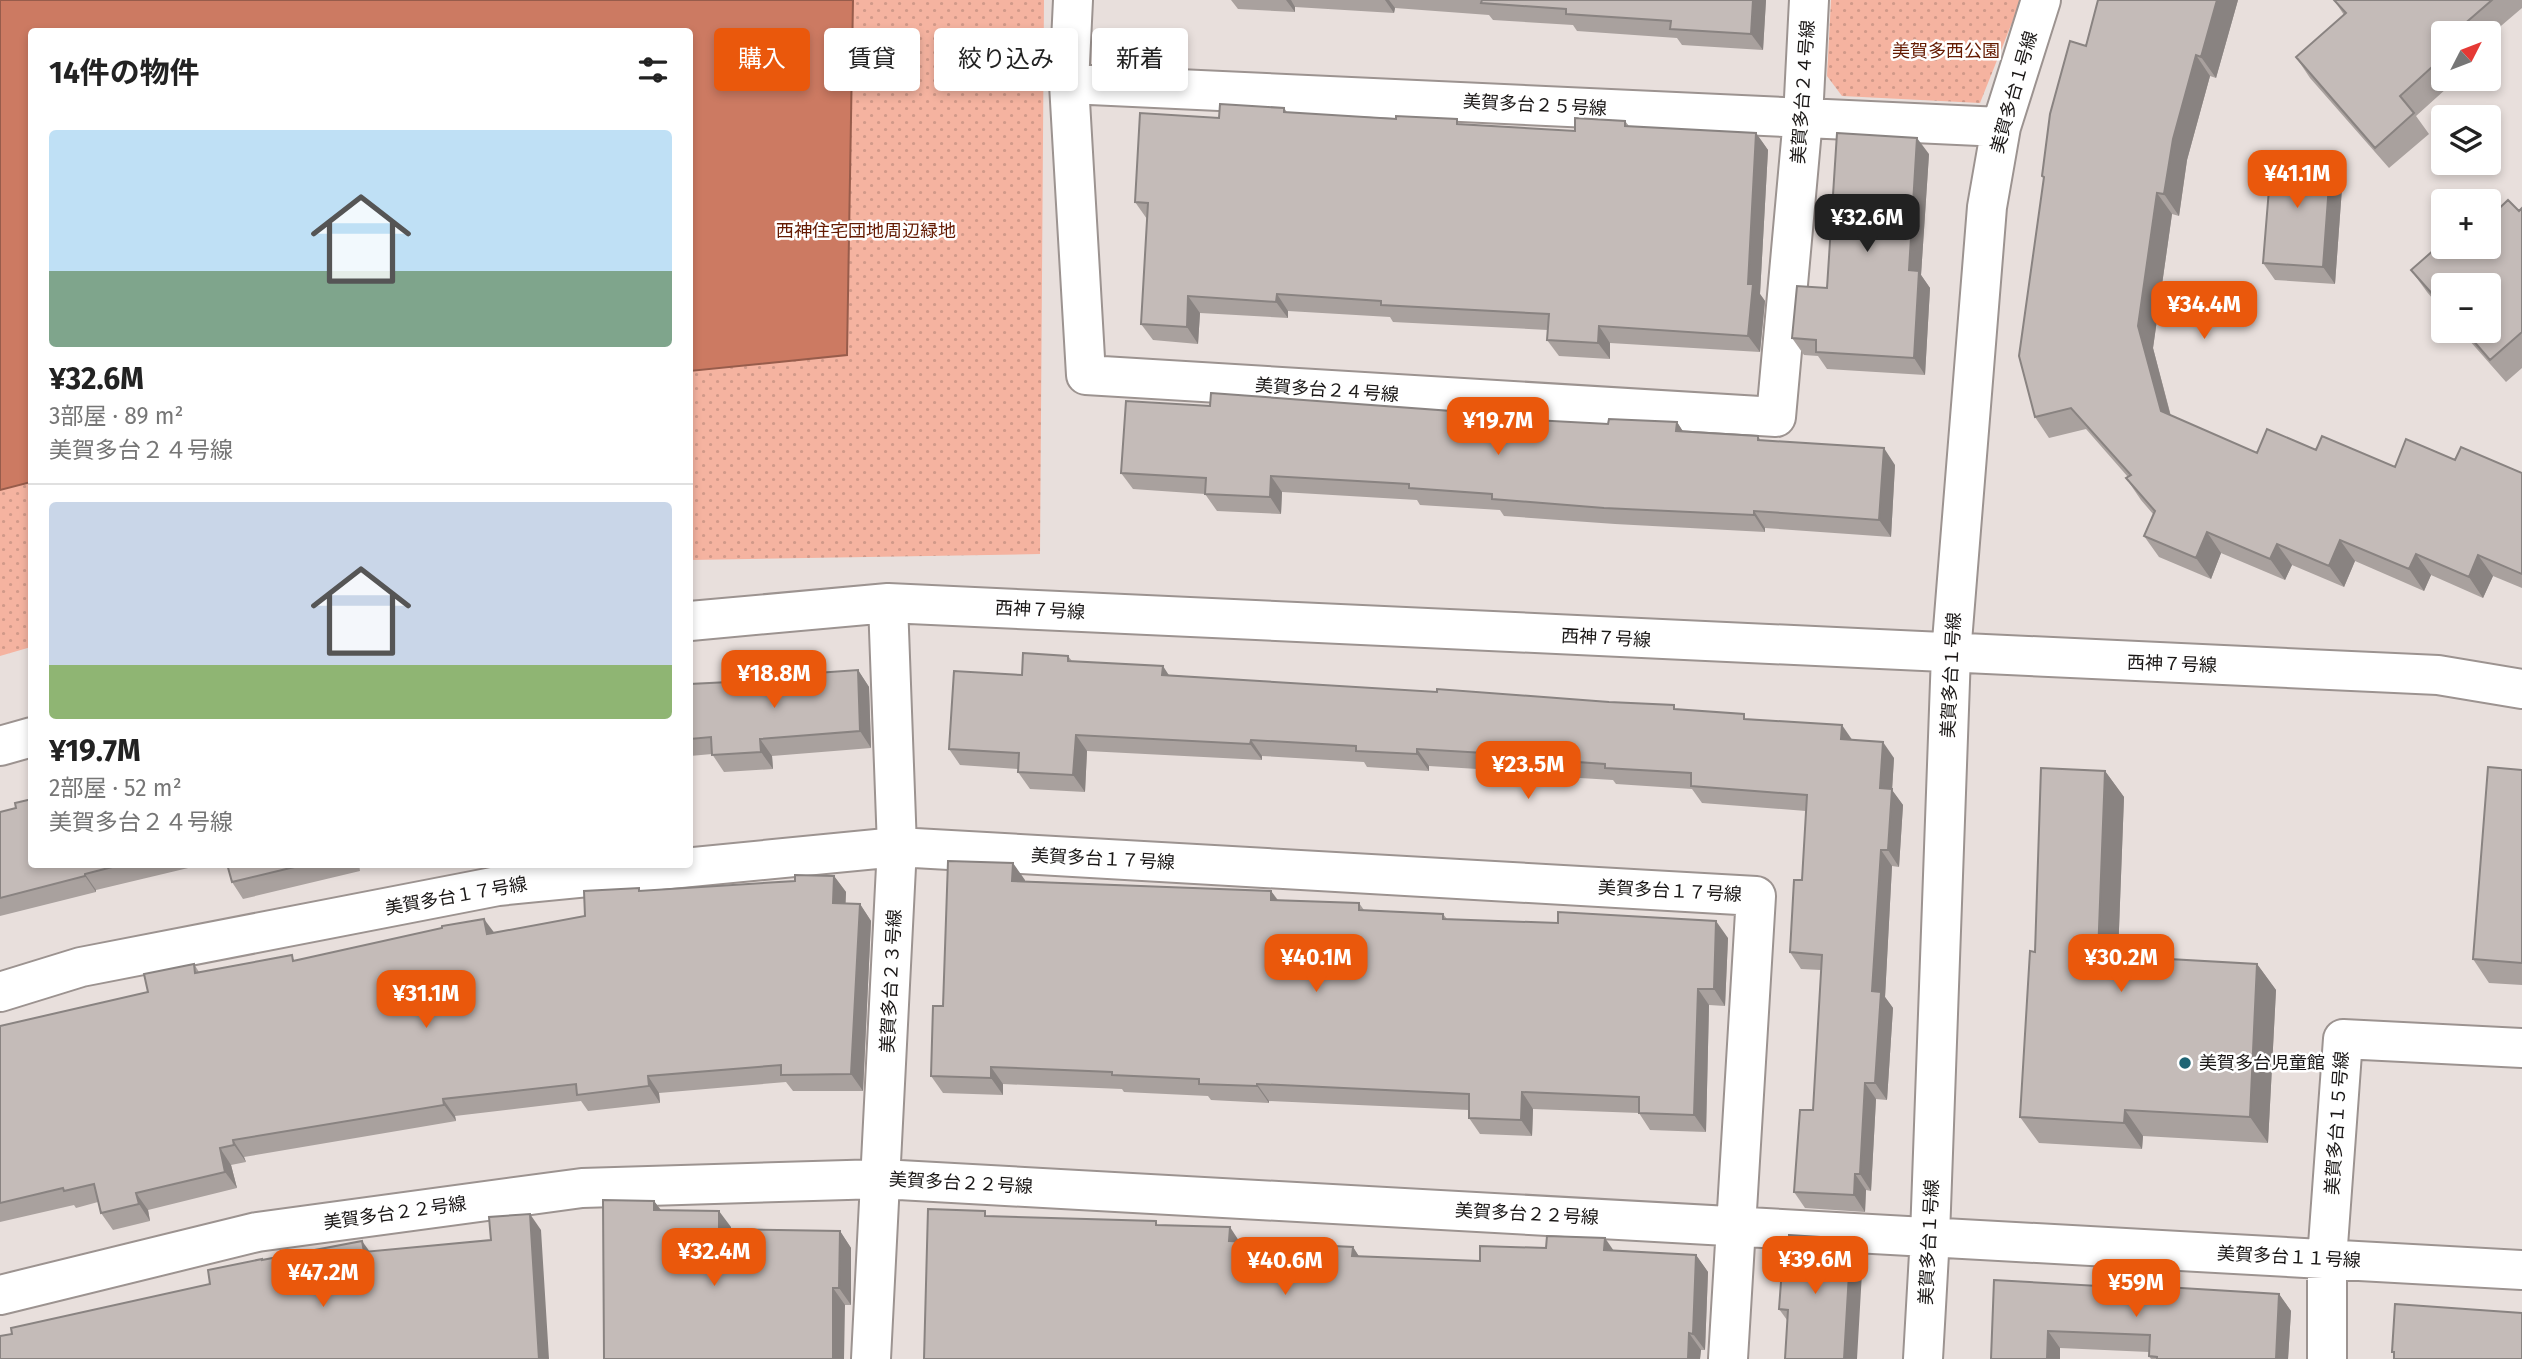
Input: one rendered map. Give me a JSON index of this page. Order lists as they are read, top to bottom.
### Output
{
  "streets": {
    "street": [
      "美賀多台２４号線",
      "美賀多台１号線",
      "美賀多台２５号線",
      "西神７号線",
      "美賀多台１７号線",
      "美賀多台２３号線",
      "美賀多台１５号線",
      "美賀多台２２号線",
      "美賀多台１１号線"
    ]
  },
  "crossings": [
    ["美賀多台２４号線", "美賀多台２５号線"],
    ["美賀多台１号線", "美賀多台２５号線"],
    ["美賀多台１号線", "西神７号線"],
    ["美賀多台１号線", "美賀多台２２号線"],
    ["美賀多台１号線", "美賀多台１１号線"],
    ["西神７号線", "美賀多台２３号線"],
    ["美賀多台１７号線", "美賀多台２３号線"],
    ["美賀多台１７号線", "美賀多台２２号線"],
    ["美賀多台２３号線", "美賀多台２２号線"],
    ["美賀多台１５号線", "美賀多台１１号線"],
    ["美賀多台２２号線", "美賀多台１１号線"]
  ],
  "parks": ["美賀多西公園", "西神住宅団地周辺緑地"],
  "places": ["美賀多台児童館"],
  "north": "top right",
  "page": {
    "map_buttons": ["+", "−"],
    "chip": [
      "購入",
      "賃貸",
      "絞り込み",
      "新着"
    ],
    "heading": "14件の物件",
    "list": [
      {
        "name": "¥32.6M",
        "note": "3部屋 · 89 m² · 美賀多台２４号線"
      },
      {
        "name": "¥19.7M",
        "note": "2部屋 · 52 m² · 美賀多台２４号線"
      }
    ],
    "price": [
      "¥41.1M",
      "¥32.6M",
      "¥34.4M",
      "¥19.7M",
      "¥18.8M",
      "¥23.5M",
      "¥40.1M",
      "¥30.2M",
      "¥31.1M",
      "¥32.4M",
      "¥39.6M",
      "¥40.6M",
      "¥47.2M",
      "¥59M"
    ]
  }
}
